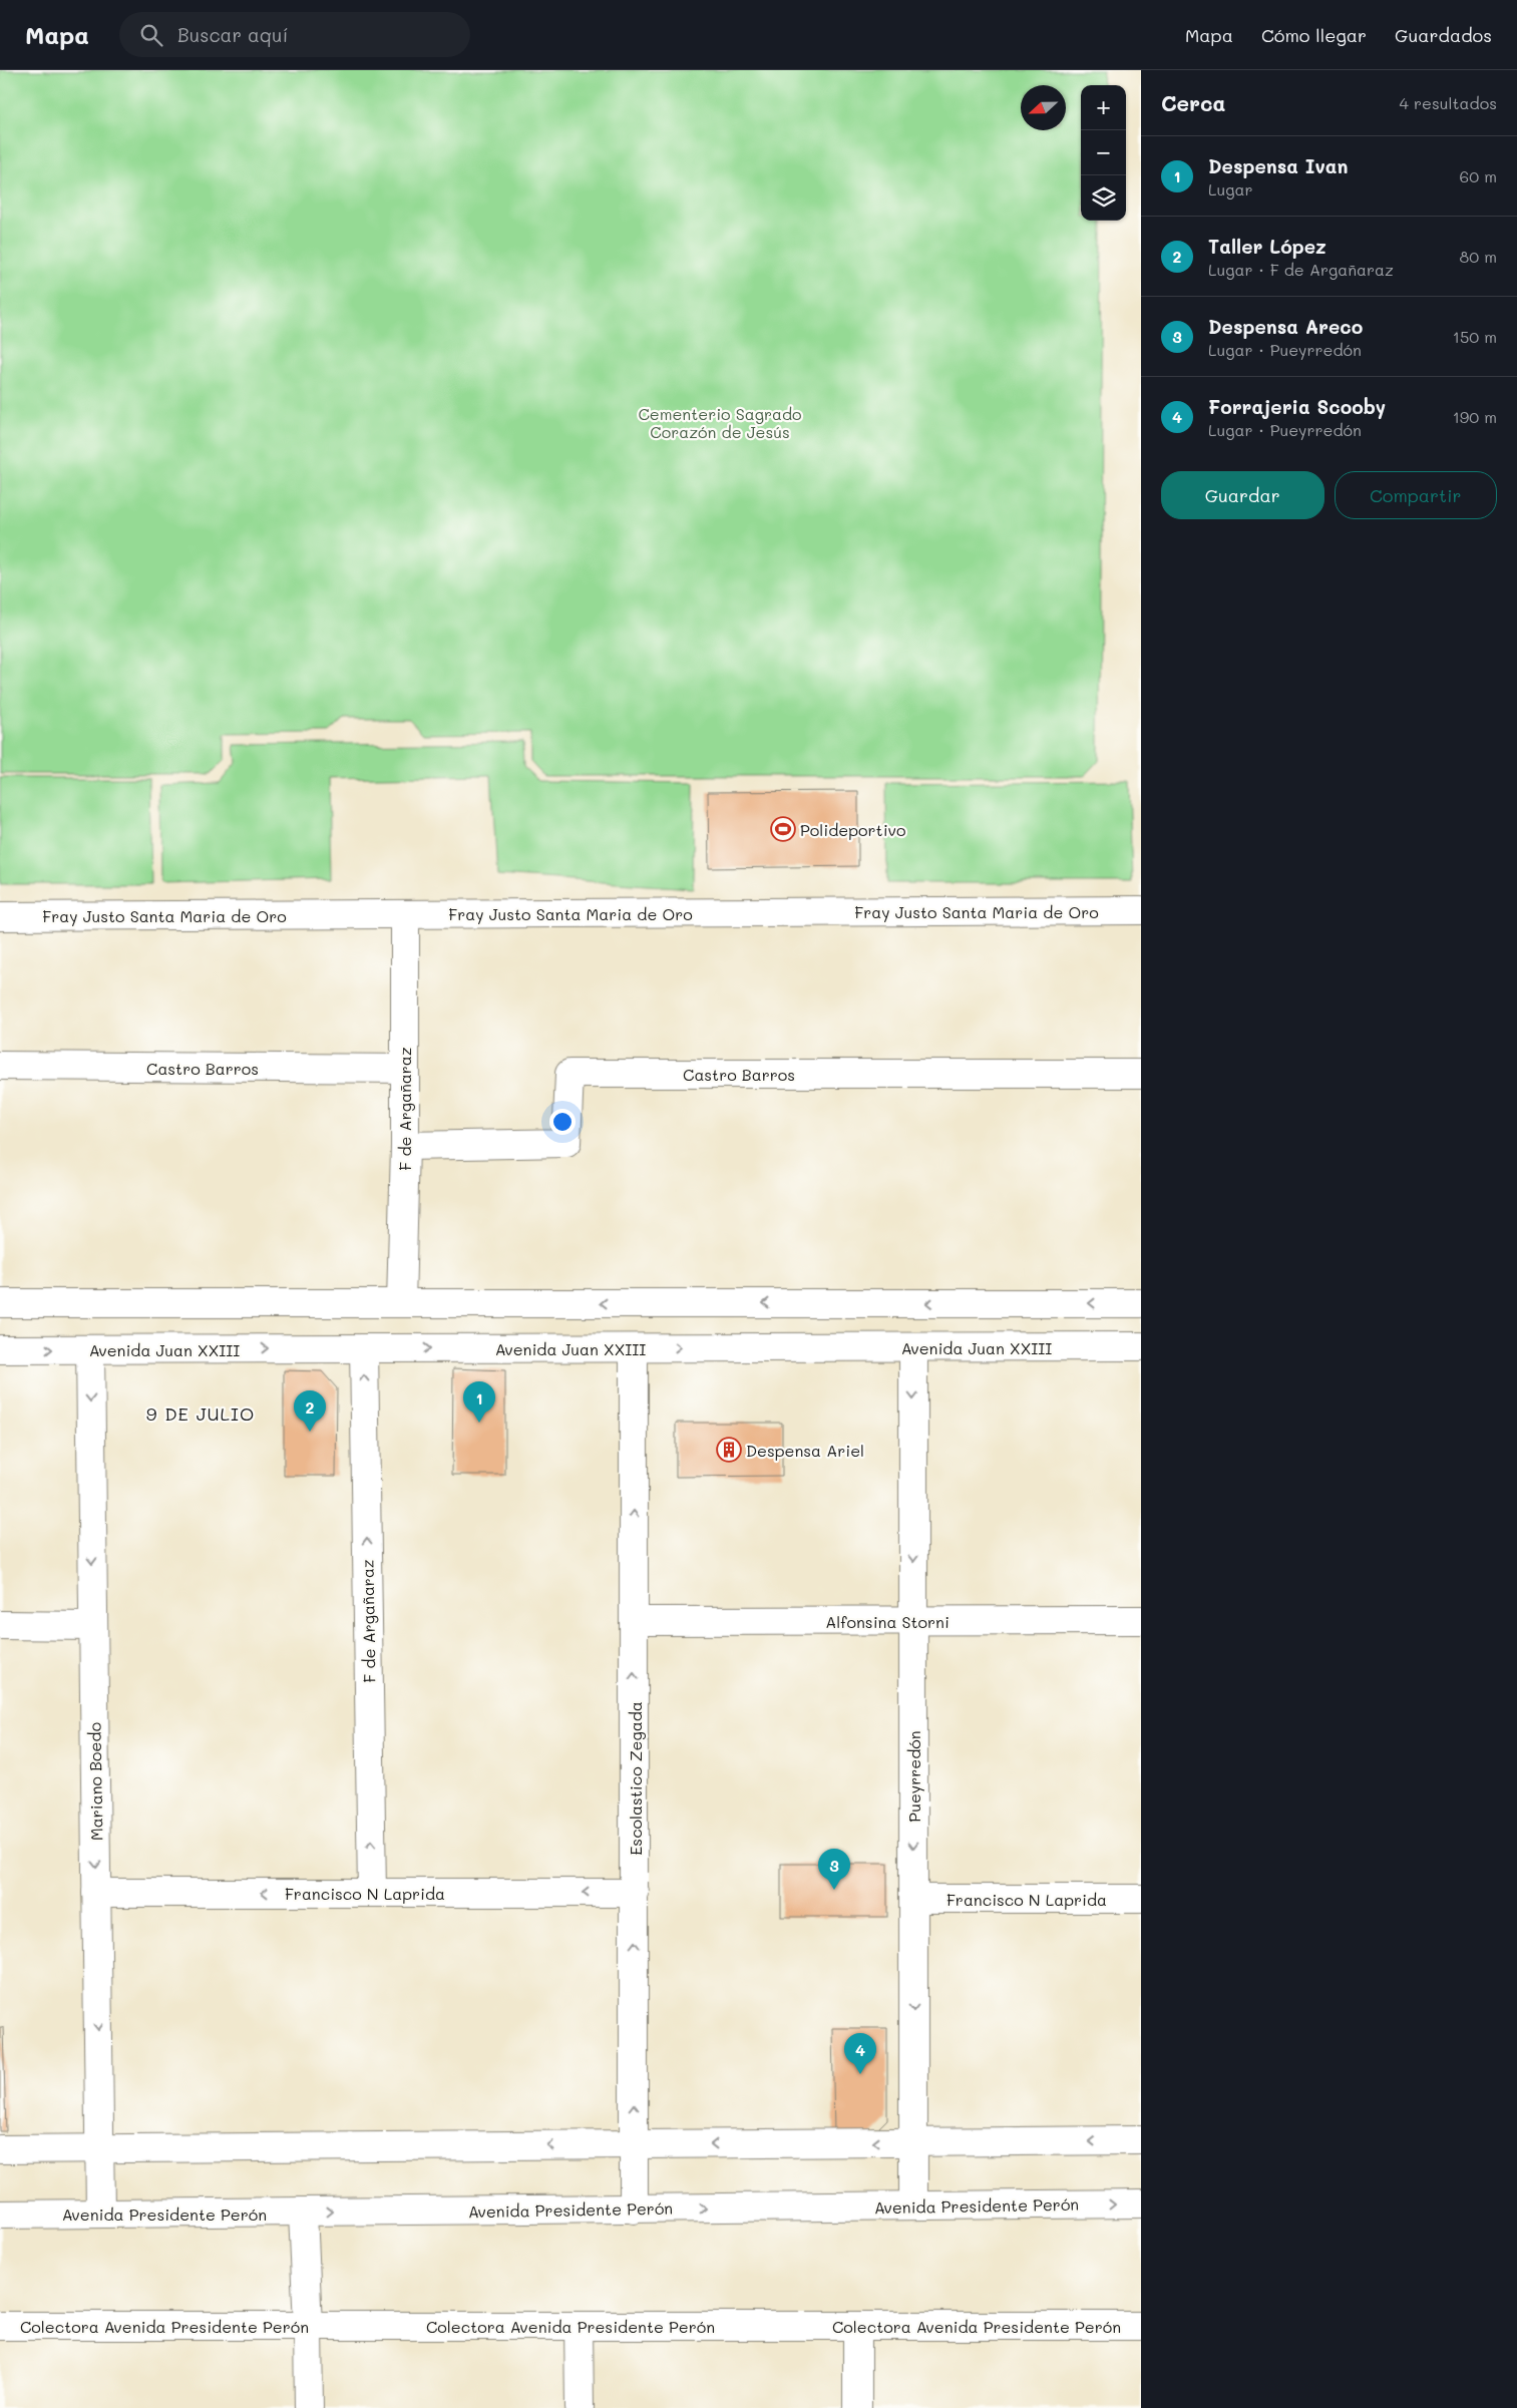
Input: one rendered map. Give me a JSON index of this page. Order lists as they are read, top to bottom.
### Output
{
  "streets": {
    "street": [
      "Fray Justo Santa Maria de Oro",
      "Castro Barros",
      "F de Argañaraz",
      "Avenida Juan XXIII",
      "Alfonsina Storni",
      "Pueyrredón",
      "Escolastico Zegada",
      "Mariano Boedo",
      "Francisco N Laprida",
      "Avenida Presidente Perón",
      "Colectora Avenida Presidente Perón"
    ]
  },
  "crossings": [
    ["Fray Justo Santa Maria de Oro", "F de Argañaraz"],
    ["Castro Barros", "F de Argañaraz"],
    ["F de Argañaraz", "Avenida Juan XXIII"],
    ["F de Argañaraz", "Francisco N Laprida"],
    ["Avenida Juan XXIII", "Pueyrredón"],
    ["Avenida Juan XXIII", "Escolastico Zegada"],
    ["Avenida Juan XXIII", "Mariano Boedo"],
    ["Alfonsina Storni", "Pueyrredón"],
    ["Alfonsina Storni", "Escolastico Zegada"],
    ["Pueyrredón", "Francisco N Laprida"],
    ["Pueyrredón", "Avenida Presidente Perón"],
    ["Escolastico Zegada", "Francisco N Laprida"],
    ["Escolastico Zegada", "Avenida Presidente Perón"],
    ["Mariano Boedo", "Francisco N Laprida"],
    ["Mariano Boedo", "Avenida Presidente Perón"]
  ],
  "one_way": [
    "F de Argañaraz",
    "Pueyrredón",
    "Escolastico Zegada",
    "Mariano Boedo",
    "Francisco N Laprida"
  ],
  "districts": ["9 DE JULIO"],
  "parks": ["Cementerio Sagrado Corazón de Jesús"],
  "places": {
    "sports": ["Polideportivo"],
    "building": ["Despensa Ariel"]
  },
  "north": "left",
  "page": {
    "header": "Mapa",
    "search": "Buscar aquí",
    "nav": ["Mapa", "Cómo llegar", "Guardados"],
    "heading": ["Cerca", "4 resultados"],
    "map_buttons": ["+", "−"],
    "list": [
      {
        "mark": "1",
        "name": "Despensa Ivan",
        "note": "Lugar",
        "value": "60 m"
      },
      {
        "mark": "2",
        "name": "Taller López",
        "note": "Lugar · F de Argañaraz",
        "value": "80 m"
      },
      {
        "mark": "3",
        "name": "Despensa Areco",
        "note": "Lugar · Pueyrredón",
        "value": "150 m"
      },
      {
        "mark": "4",
        "name": "Forrajeria Scooby",
        "note": "Lugar · Pueyrredón",
        "value": "190 m"
      }
    ],
    "buttons": ["Guardar", "Compartir"],
    "pins": [
      "1",
      "2",
      "3",
      "4"
    ]
  }
}
